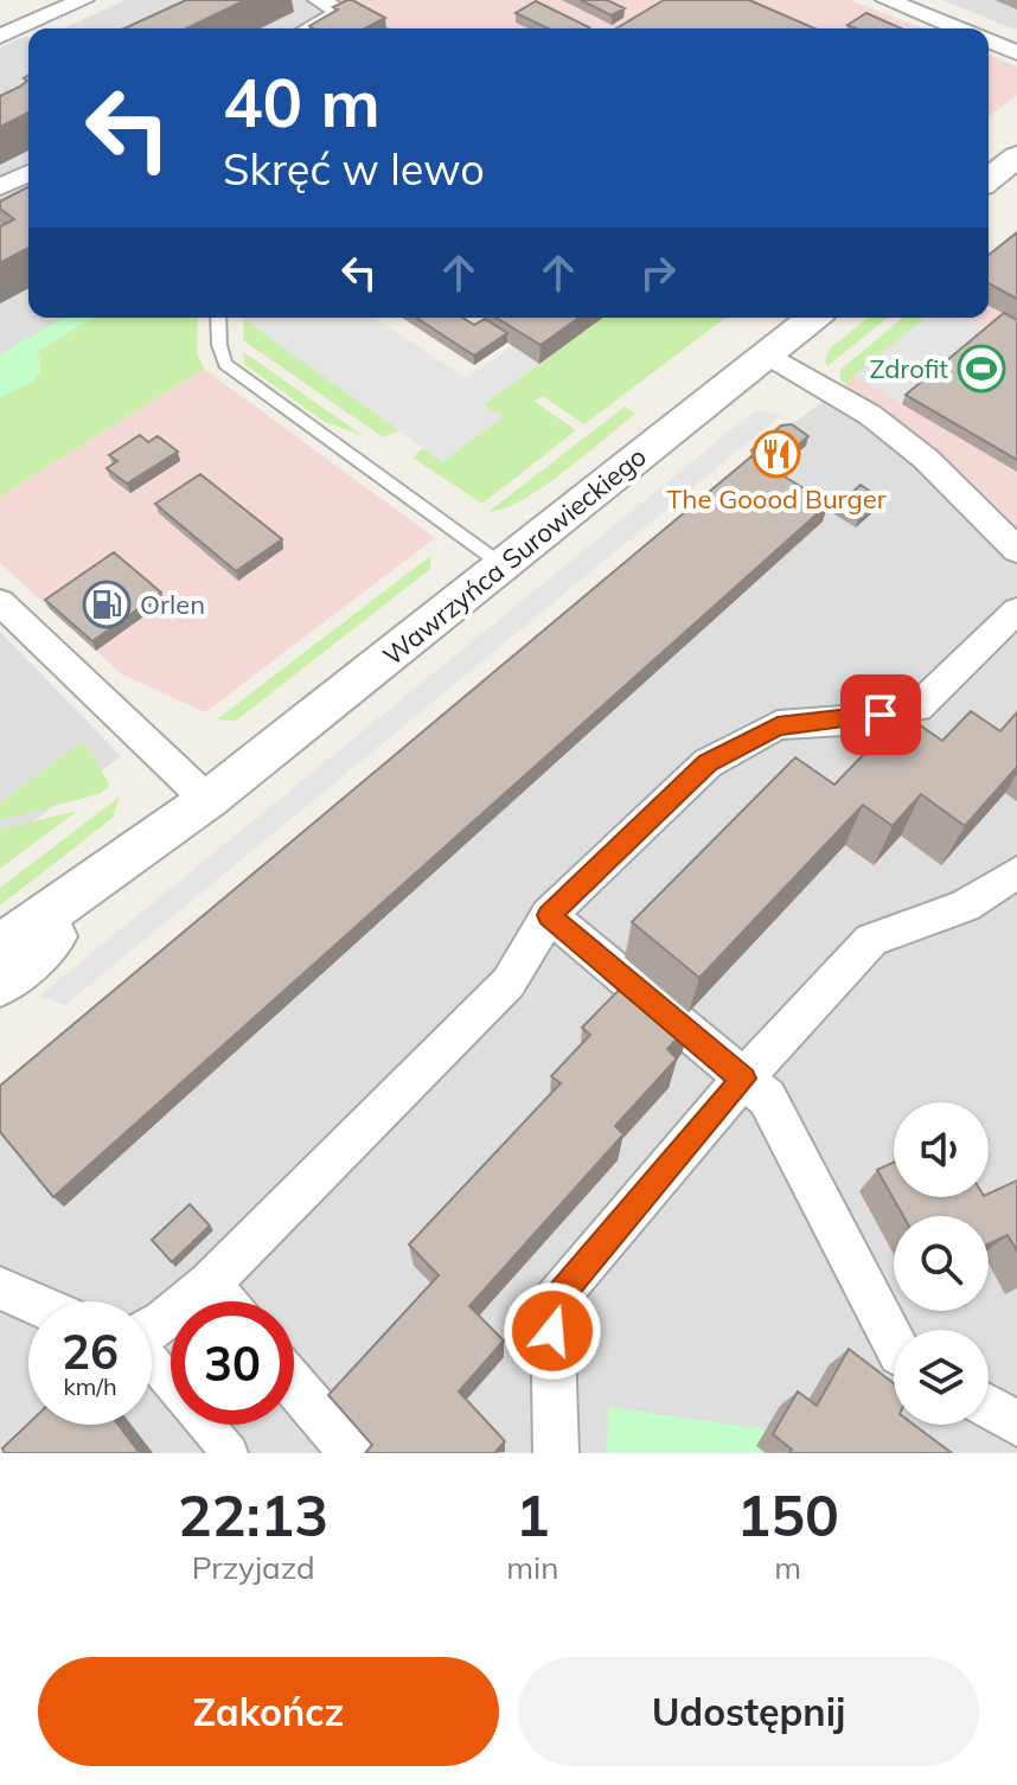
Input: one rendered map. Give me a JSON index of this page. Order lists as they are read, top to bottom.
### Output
{
  "streets": {
    "street": ["Wawrzyńca Surowieckiego"]
  },
  "places": {
    "sports": ["Zdrofit"],
    "restaurant": ["The Goood Burger"],
    "fuel station": ["Orlen"]
  },
  "page": {
    "turn": ["40 m", "Skręć w lewo"],
    "speed": "26 km/h",
    "limit": "30",
    "eta": [
      "22:13",
      "Przyjazd",
      "1",
      "min",
      "150",
      "m"
    ],
    "buttons": ["Zakończ", "Udostępnij"]
  }
}
